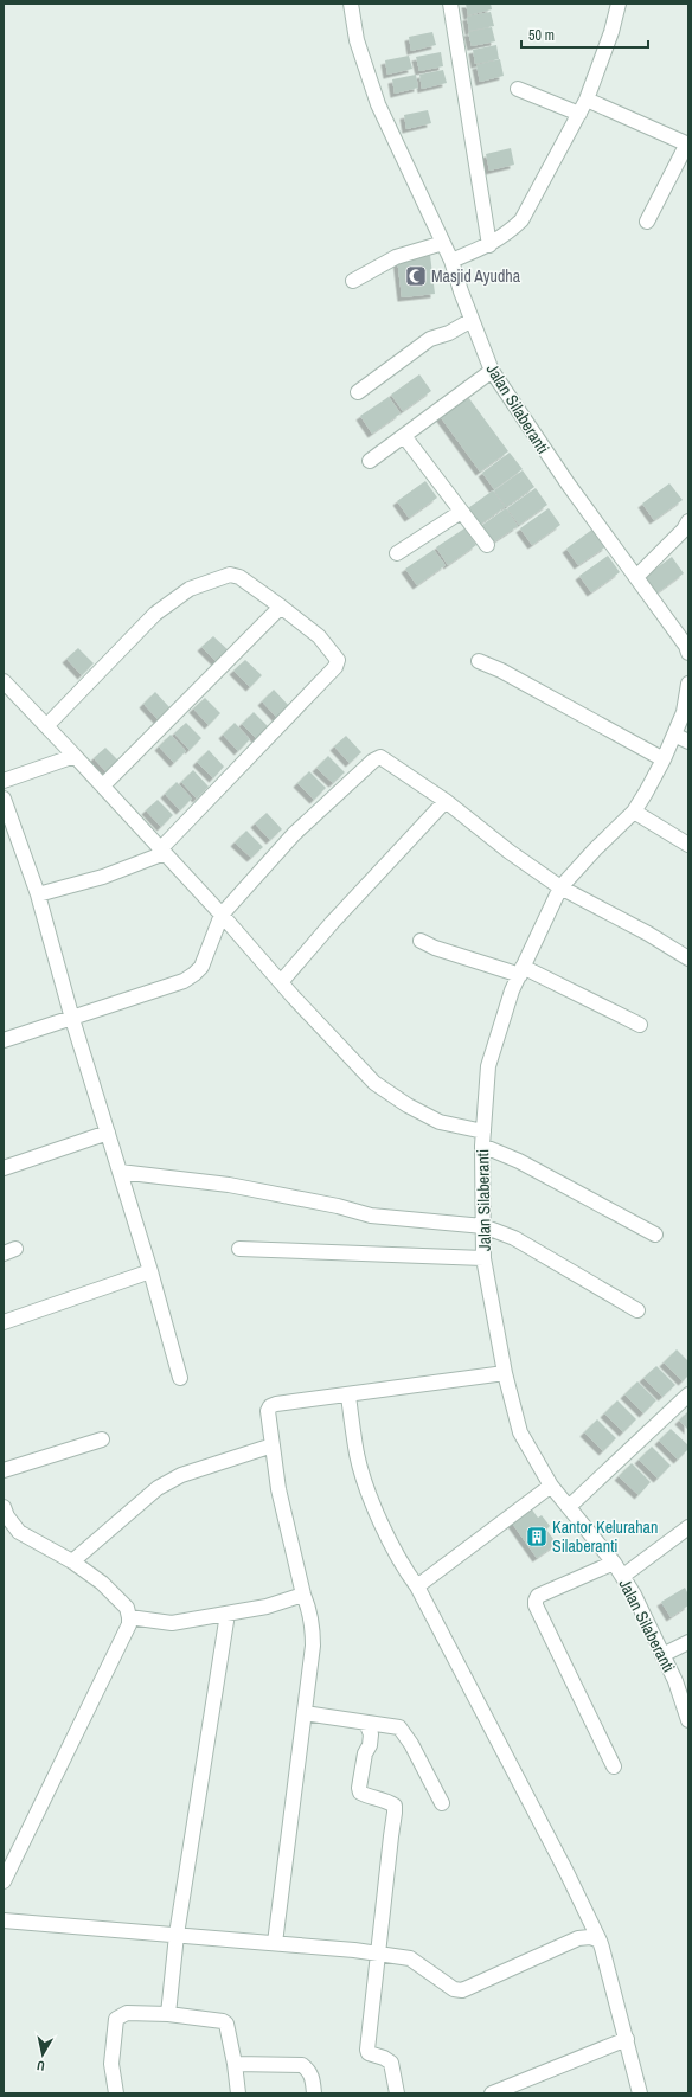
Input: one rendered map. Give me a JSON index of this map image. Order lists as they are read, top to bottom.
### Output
{
  "streets": {
    "street": ["Jalan Silaberanti"]
  },
  "places": {
    "mosque": ["Masjid Ayudha"],
    "building": ["Kantor Kelurahan Silaberanti"]
  },
  "scale_bar": "50 m",
  "north": "bottom"
}
